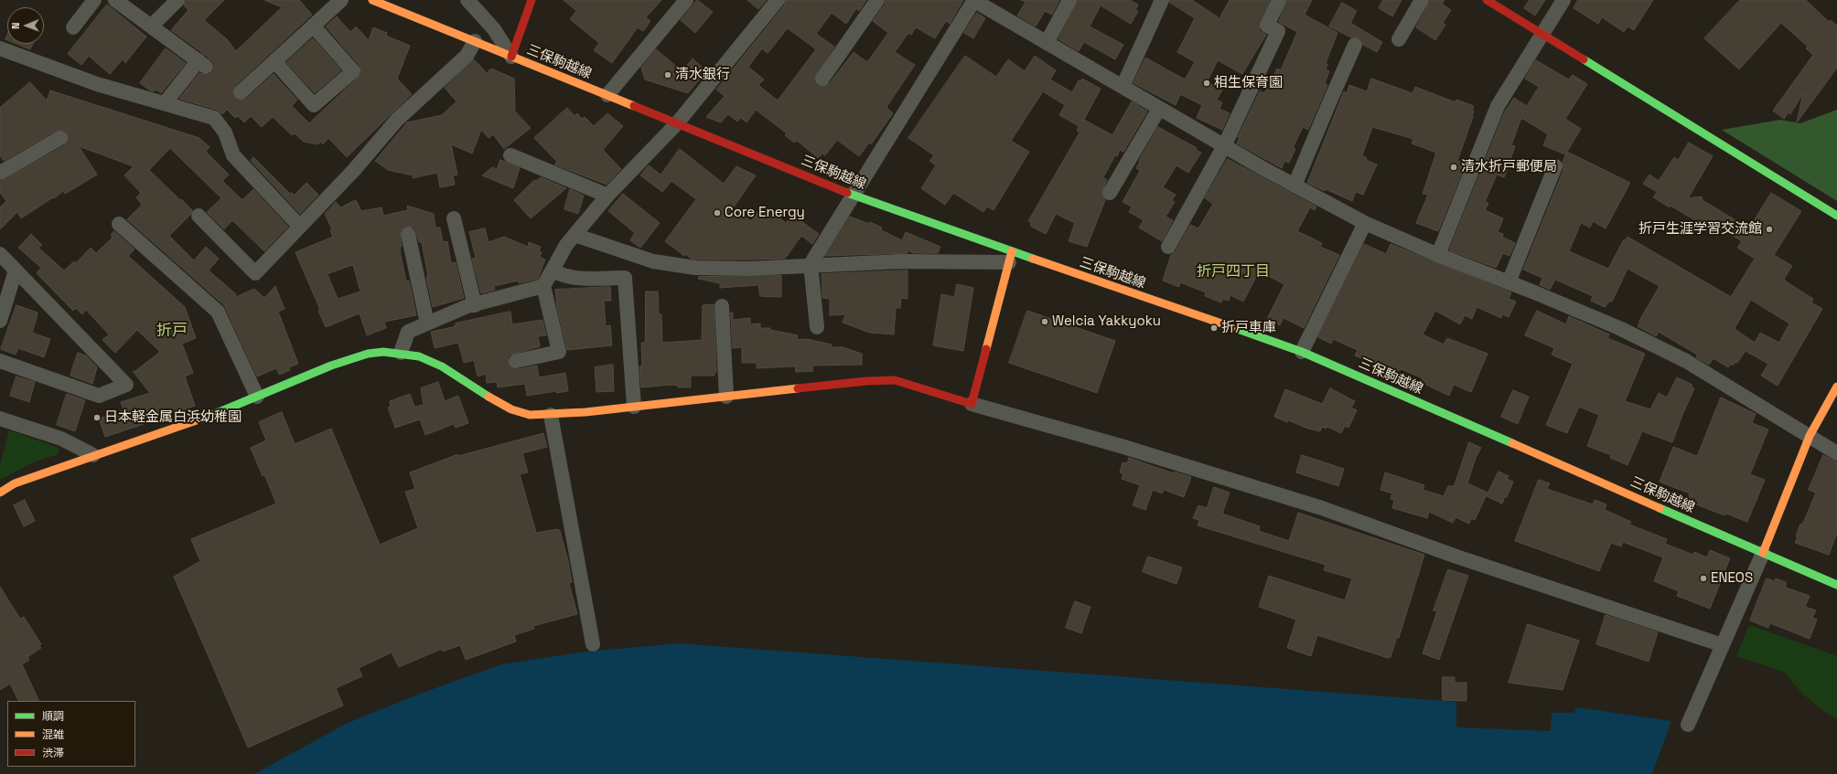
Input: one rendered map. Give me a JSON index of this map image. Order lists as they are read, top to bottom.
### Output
{
  "streets": {
    "street": ["三保駒越線"]
  },
  "districts": ["折戸四丁目", "折戸"],
  "places": [
    "清水銀行",
    "相生保育園",
    "清水折戸郵便局",
    "Core Energy",
    "折戸生涯学習交流館",
    "Welcia Yakkyoku",
    "折戸車庫",
    "日本軽金属白浜幼稚園",
    "ENEOS"
  ],
  "legend": ["順調", "混雑", "渋滞"],
  "north": "left"
}
